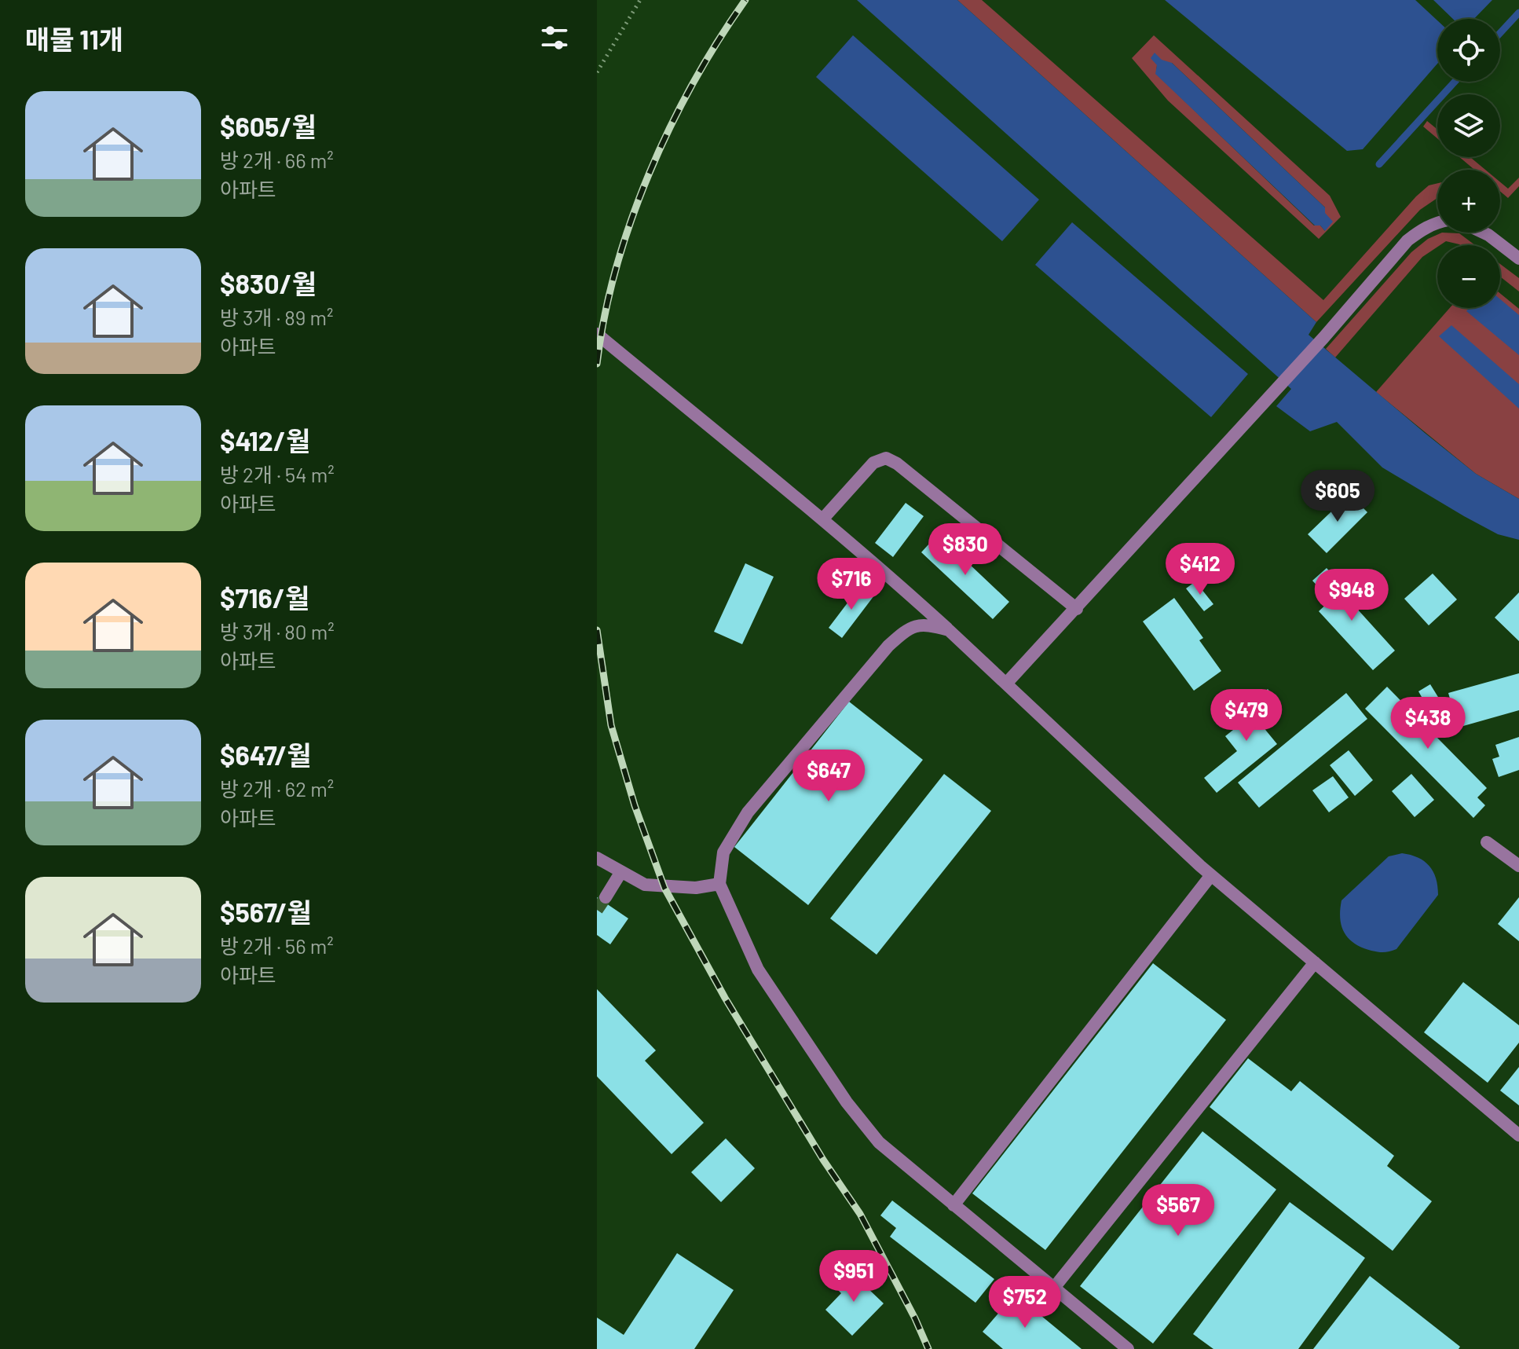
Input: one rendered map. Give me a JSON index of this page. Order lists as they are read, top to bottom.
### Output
{
  "page": {
    "heading": "매물 11개",
    "map_buttons": ["+", "−"],
    "list": [
      {
        "name": "$605/월",
        "note": "방 2개 · 66 m² · 아파트"
      },
      {
        "name": "$830/월",
        "note": "방 3개 · 89 m² · 아파트"
      },
      {
        "name": "$412/월",
        "note": "방 2개 · 54 m² · 아파트"
      },
      {
        "name": "$716/월",
        "note": "방 3개 · 80 m² · 아파트"
      },
      {
        "name": "$647/월",
        "note": "방 2개 · 62 m² · 아파트"
      },
      {
        "name": "$567/월",
        "note": "방 2개 · 56 m² · 아파트"
      }
    ],
    "price": [
      "$605",
      "$830",
      "$412",
      "$716",
      "$948",
      "$479",
      "$438",
      "$647",
      "$567",
      "$951",
      "$752"
    ]
  }
}
